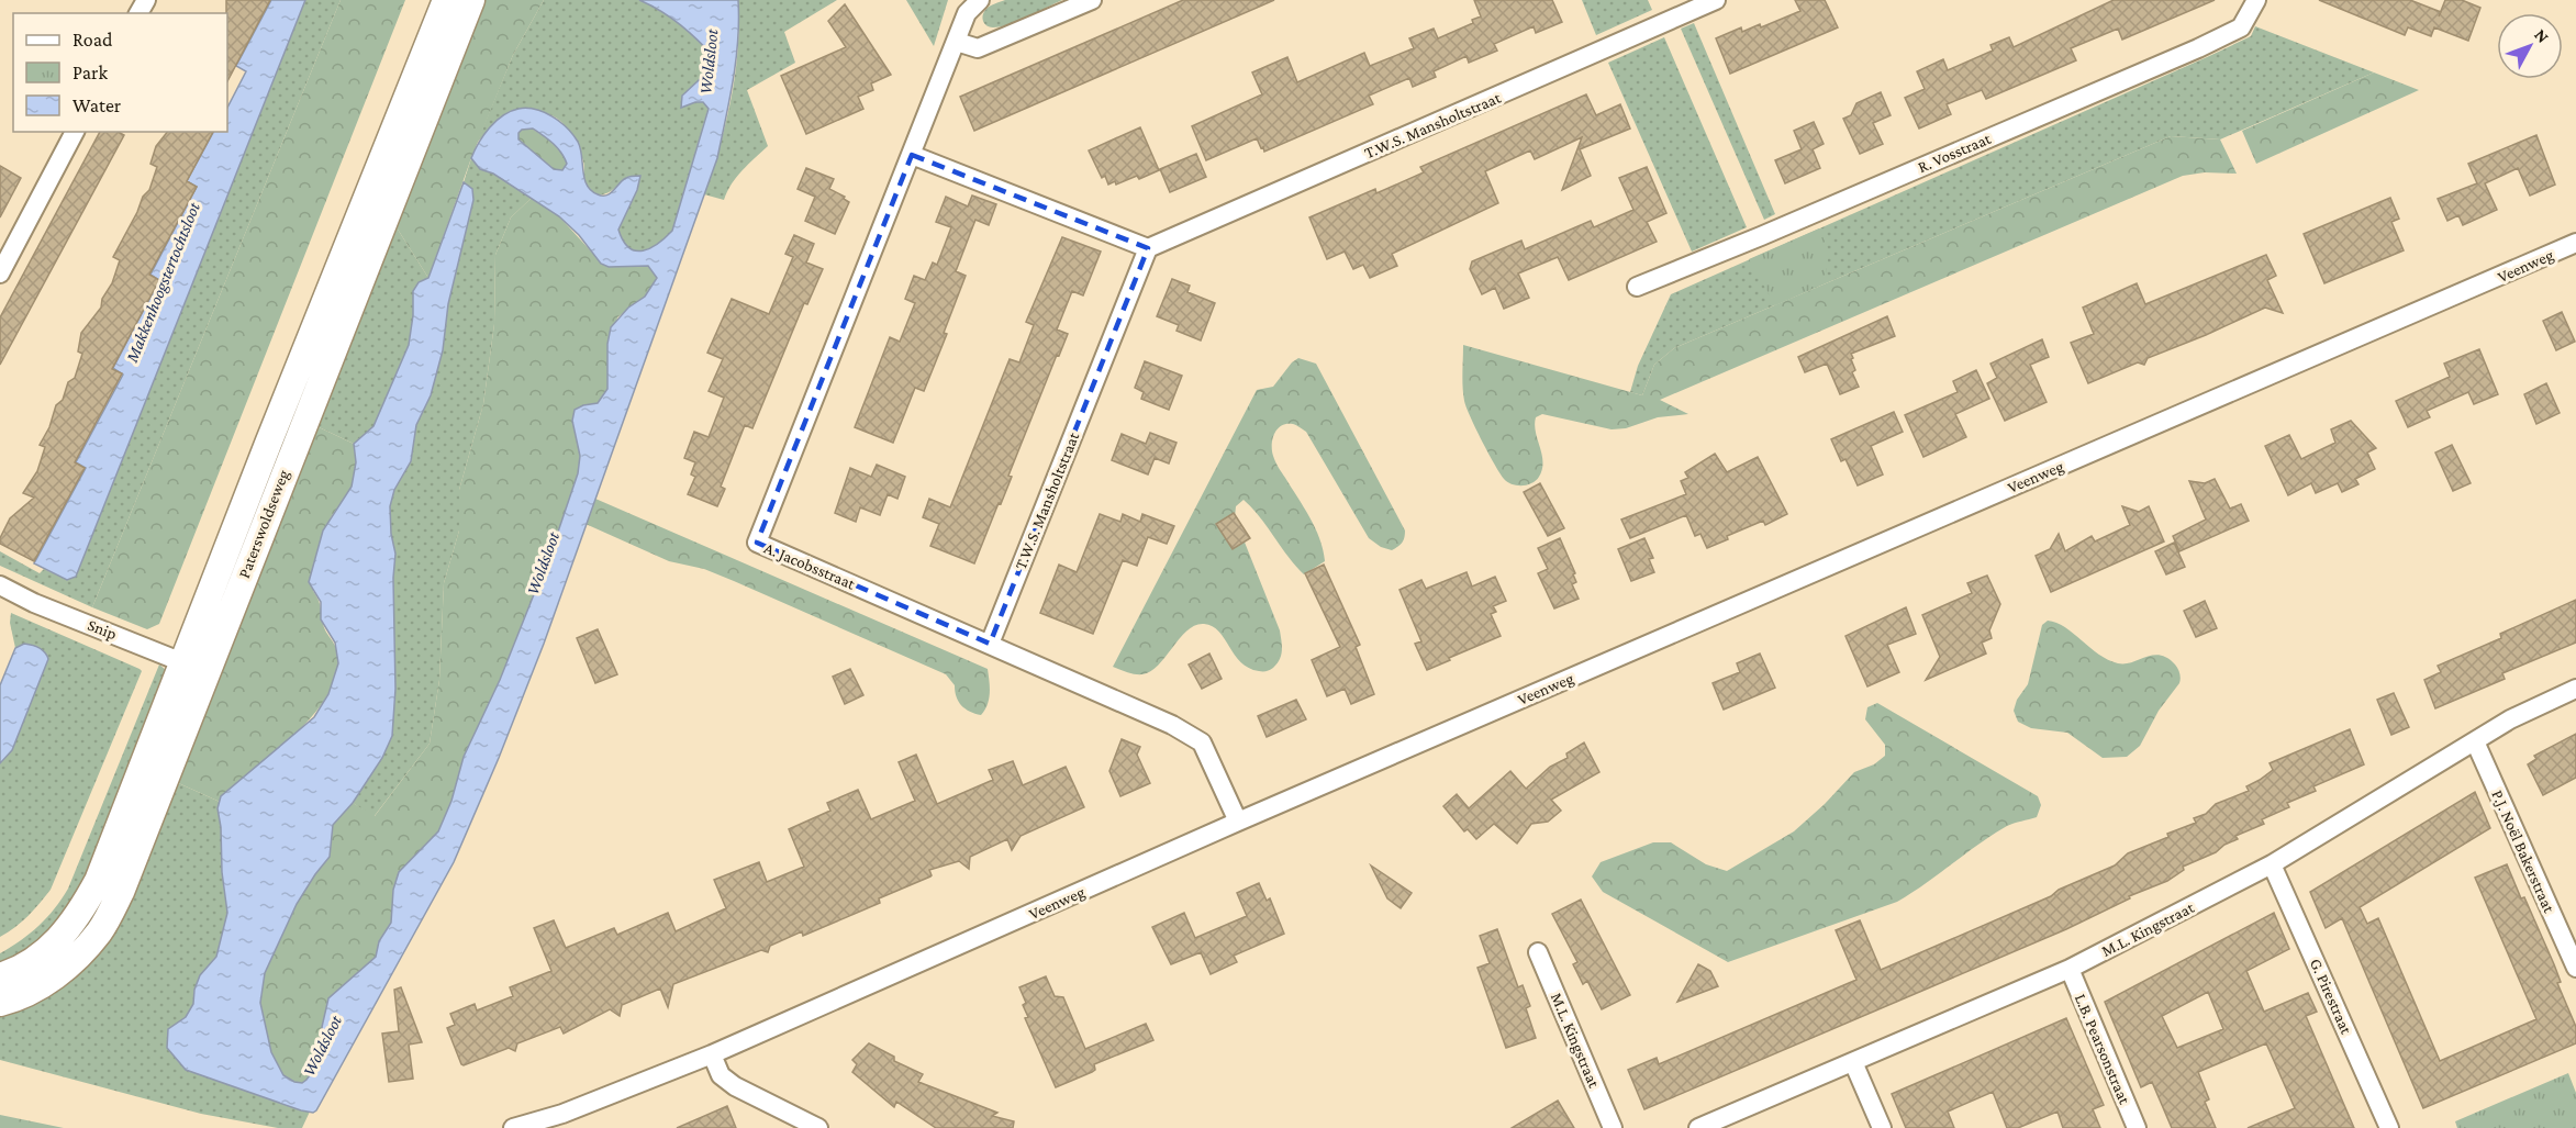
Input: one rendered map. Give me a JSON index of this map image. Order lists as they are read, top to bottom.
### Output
{
  "streets": {
    "main road": ["Paterswoldseweg"],
    "street": [
      "T.W.S. Mansholtstraat",
      "R. Vosstraat",
      "Veenweg",
      "A. Jacobsstraat",
      "Snip",
      "P.J. Noël Bakerstraat",
      "M.L. Kingstraat",
      "G. Pirestraat",
      "L.B. Pearsonstraat"
    ]
  },
  "crossings": [
    ["T.W.S. Mansholtstraat", "A. Jacobsstraat"],
    ["Veenweg", "A. Jacobsstraat"],
    ["Paterswoldseweg", "Snip"],
    ["P.J. Noël Bakerstraat", "M.L. Kingstraat"],
    ["M.L. Kingstraat", "G. Pirestraat"],
    ["M.L. Kingstraat", "L.B. Pearsonstraat"]
  ],
  "water": ["Woldsloot", "Makkenhoogstertochtsloot"],
  "legend": ["Road", "Park", "Water"],
  "north": "top right"
}
